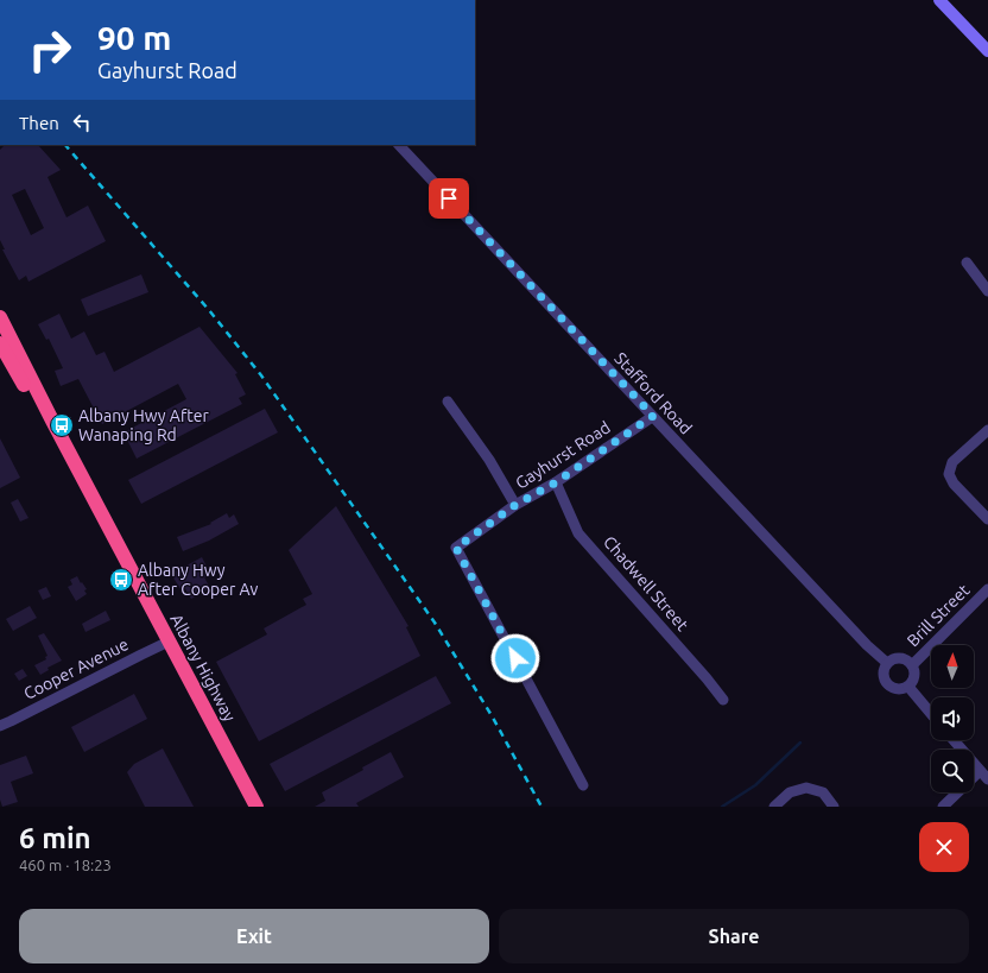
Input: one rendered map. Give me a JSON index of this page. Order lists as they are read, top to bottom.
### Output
{
  "streets": {
    "highway": ["Albany Highway"],
    "street": [
      "Stafford Road",
      "Gayhurst Road",
      "Chadwell Street",
      "Brill Street",
      "Cooper Avenue"
    ]
  },
  "crossings": [
    ["Stafford Road", "Gayhurst Road"],
    ["Stafford Road", "Brill Street"],
    ["Gayhurst Road", "Chadwell Street"],
    ["Albany Highway", "Cooper Avenue"]
  ],
  "places": {
    "bus stop": ["Albany Hwy After Wanaping Rd", "Albany Hwy After Cooper Av"]
  },
  "north": "top",
  "page": {
    "turn": ["90 m", "Gayhurst Road"],
    "then": "Then",
    "heading": ["6 min", "460 m · 18:23"],
    "buttons": ["Exit", "Share"]
  }
}
